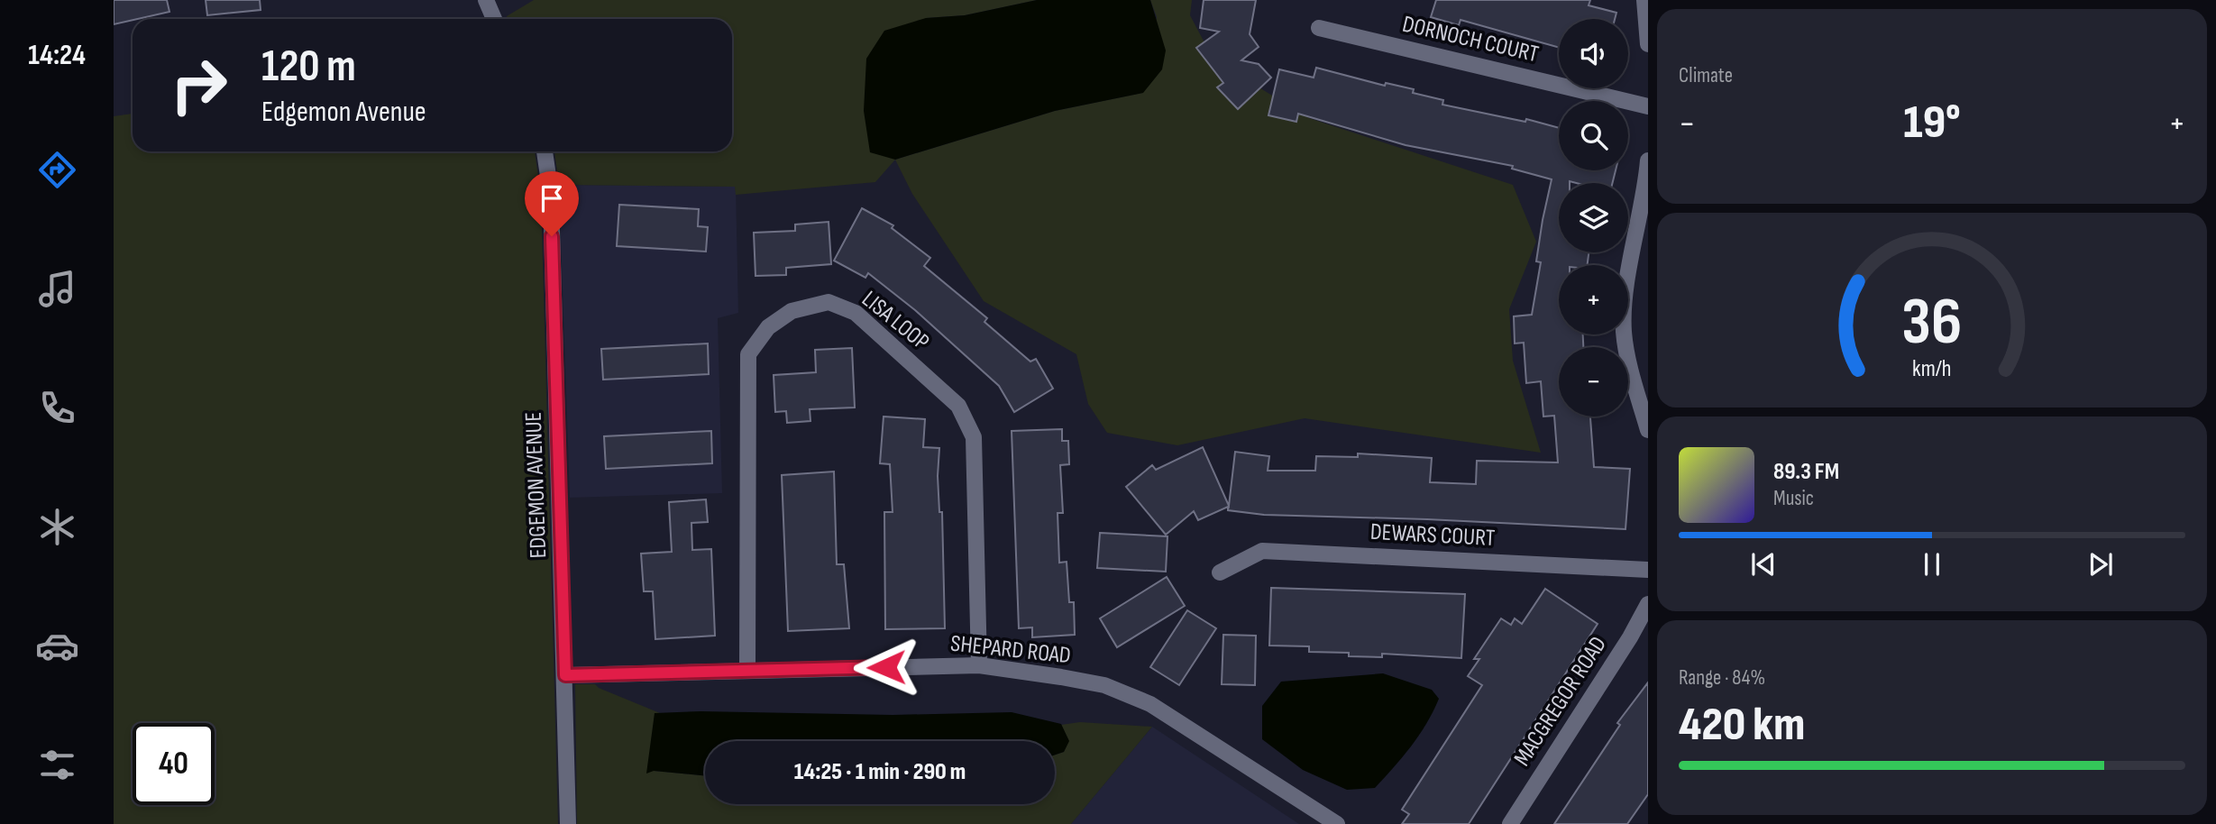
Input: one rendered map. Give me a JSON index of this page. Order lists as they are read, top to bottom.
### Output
{
  "streets": {
    "street": [
      "DORNOCH COURT",
      "LISA LOOP",
      "EDGEMON AVENUE",
      "DEWARS COURT",
      "SHEPARD ROAD",
      "MACGREGOR ROAD"
    ]
  },
  "crossings": [
    ["LISA LOOP", "SHEPARD ROAD"],
    ["EDGEMON AVENUE", "SHEPARD ROAD"]
  ],
  "page": {
    "tabs": "14:24",
    "tile": [
      "Climate",
      ["Range · 84%", "420 km"]
    ],
    "map_buttons": ["+", "−"],
    "turn": ["120 m", "Edgemon Avenue"],
    "heat": ["−", "19°", "+"],
    "song": ["89.3 FM", "Music"],
    "limit": "40",
    "trip": "14:25 · 1 min · 290 m",
    "gauge": ["36", "km/h"]
  }
}
